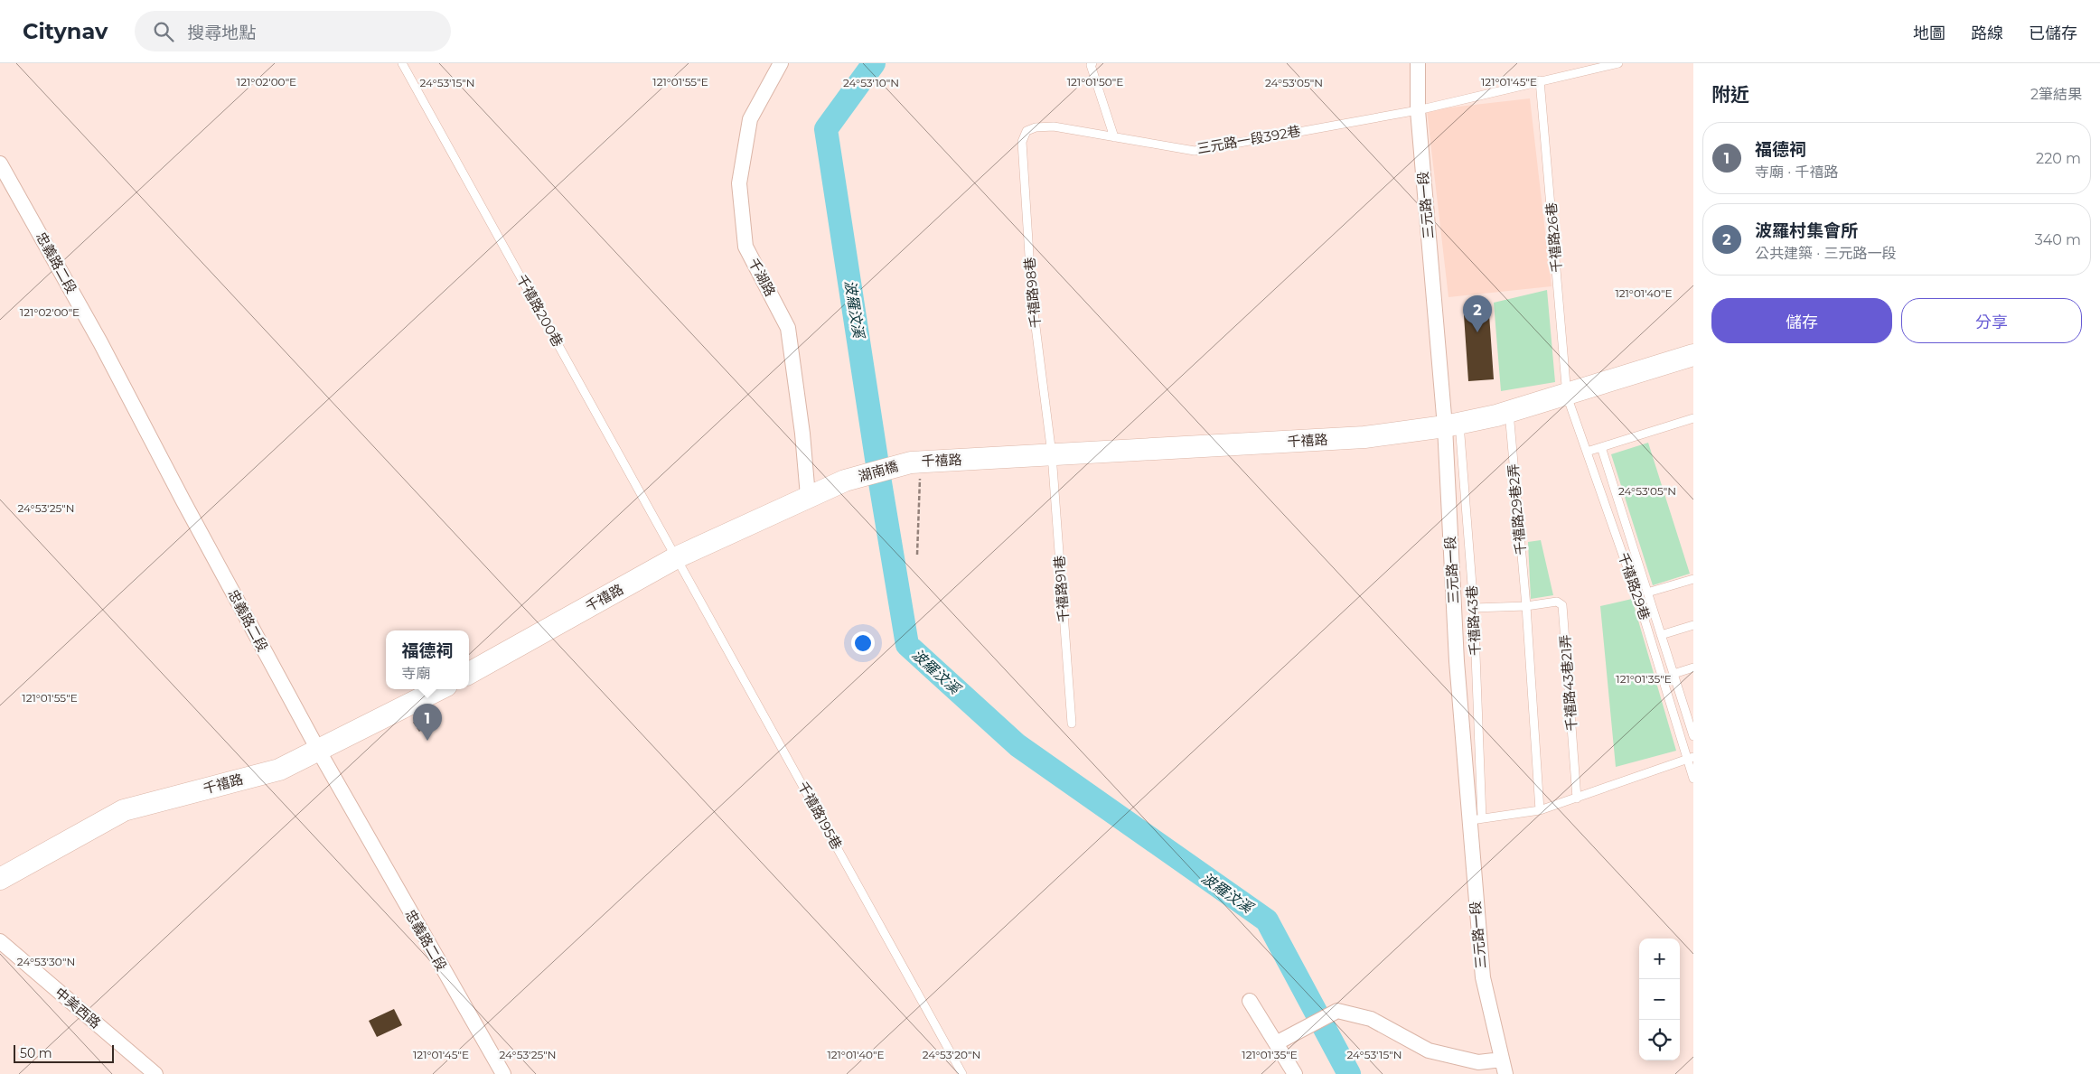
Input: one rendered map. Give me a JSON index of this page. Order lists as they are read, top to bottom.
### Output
{
  "streets": {
    "street": [
      "三元路一段",
      "忠義路二段",
      "千湖路",
      "千禧路",
      "湖南橋",
      "中美西路"
    ],
    "lane": [
      "三元路一段392巷",
      "千禧路26巷",
      "千禧路98巷",
      "千禧路200巷",
      "千禧路29巷2弄",
      "千禧路29巷",
      "千禧路91巷",
      "千禧路43巷",
      "千禧路43巷21弄",
      "千禧路195巷"
    ]
  },
  "crossings": [
    ["三元路一段392巷", "三元路一段"],
    ["三元路一段392巷", "千禧路26巷"],
    ["三元路一段392巷", "千禧路98巷"],
    ["三元路一段", "千禧路"],
    ["三元路一段", "千禧路43巷"],
    ["千禧路26巷", "千禧路"],
    ["千禧路26巷", "千禧路29巷"],
    ["忠義路二段", "千禧路"],
    ["千湖路", "千禧路"],
    ["千禧路98巷", "千禧路"],
    ["千禧路98巷", "千禧路91巷"],
    ["千禧路200巷", "千禧路"],
    ["千禧路200巷", "千禧路195巷"],
    ["千禧路", "湖南橋"],
    ["千禧路", "千禧路29巷2弄"],
    ["千禧路", "千禧路29巷"],
    ["千禧路", "千禧路91巷"],
    ["千禧路", "千禧路43巷"],
    ["千禧路", "千禧路195巷"],
    ["千禧路29巷2弄", "千禧路43巷21弄"],
    ["千禧路43巷", "千禧路43巷21弄"]
  ],
  "water": ["波羅汶溪"],
  "scale_bar": "50 m",
  "page": {
    "header": "Citynav",
    "search": "搜尋地點",
    "nav": ["地圖", "路線", "已儲存"],
    "heading": ["附近", "2筆結果"],
    "list": [
      {
        "mark": "1",
        "name": "福德祠",
        "note": "寺廟 · 千禧路",
        "value": "220 m"
      },
      {
        "mark": "2",
        "name": "波羅村集會所",
        "note": "公共建築 · 三元路一段",
        "value": "340 m"
      }
    ],
    "buttons": ["儲存", "分享"],
    "pins": ["2", "1"],
    "popup": ["福德祠", "寺廟"],
    "map_buttons": ["+", "−"],
    "scale": "50 m"
  },
  "coordinates": [
    "121°02'00\"E",
    "121°01'55\"E",
    "121°01'50\"E",
    "121°01'45\"E",
    "24°53'10\"N",
    "24°53'05\"N",
    "24°53'15\"N",
    "121°01'40\"E",
    "24°53'25\"N",
    "121°01'35\"E",
    "24°53'30\"N",
    "24°53'20\"N"
  ]
}
